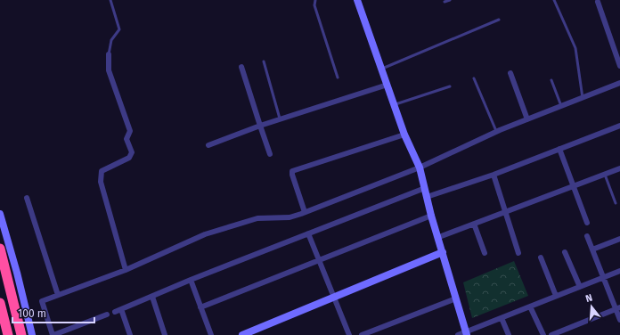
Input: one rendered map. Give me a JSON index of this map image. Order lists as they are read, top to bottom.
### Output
{
  "scale_bar": "100 m",
  "north": "top"
}
